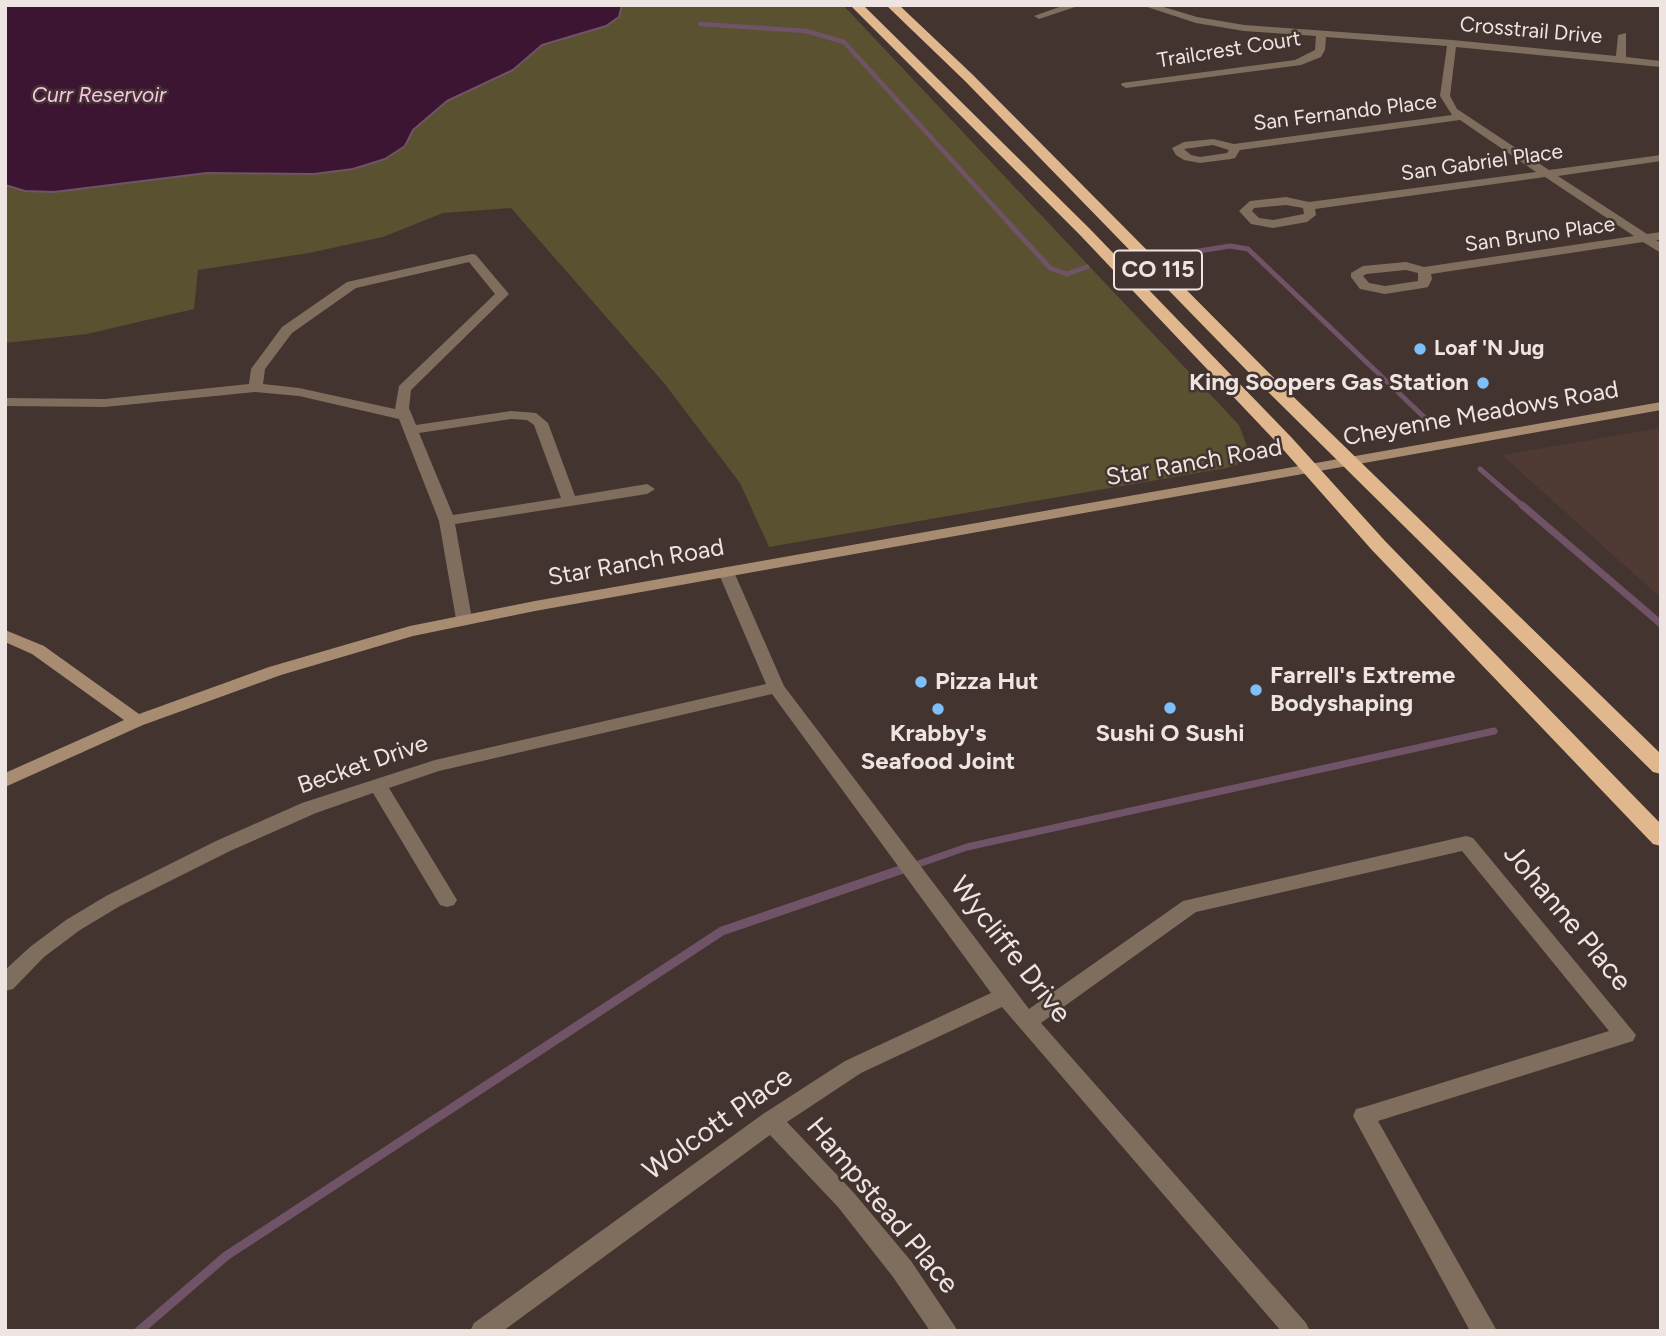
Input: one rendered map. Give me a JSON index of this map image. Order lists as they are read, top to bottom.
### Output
{
  "streets": {
    "highway": ["CO 115"],
    "street": [
      "Crosstrail Drive",
      "Trailcrest Court",
      "San Fernando Place",
      "San Gabriel Place",
      "San Bruno Place",
      "Cheyenne Meadows Road",
      "Star Ranch Road",
      "Becket Drive",
      "Johanne Place",
      "Wycliffe Drive",
      "Wolcott Place",
      "Hampstead Place"
    ]
  },
  "crossings": [
    ["Crosstrail Drive", "Trailcrest Court"],
    ["CO 115", "Cheyenne Meadows Road"],
    ["CO 115", "Star Ranch Road"],
    ["Cheyenne Meadows Road", "Star Ranch Road"],
    ["Star Ranch Road", "Wycliffe Drive"],
    ["Becket Drive", "Wycliffe Drive"],
    ["Johanne Place", "Wycliffe Drive"],
    ["Wycliffe Drive", "Wolcott Place"],
    ["Wolcott Place", "Hampstead Place"]
  ],
  "water": ["Curr Reservoir"],
  "places": [
    "Loaf 'N Jug",
    "King Soopers Gas Station",
    "Pizza Hut",
    "Farrell's Extreme Bodyshaping",
    "Sushi O Sushi",
    "Krabby's Seafood Joint"
  ]
}
